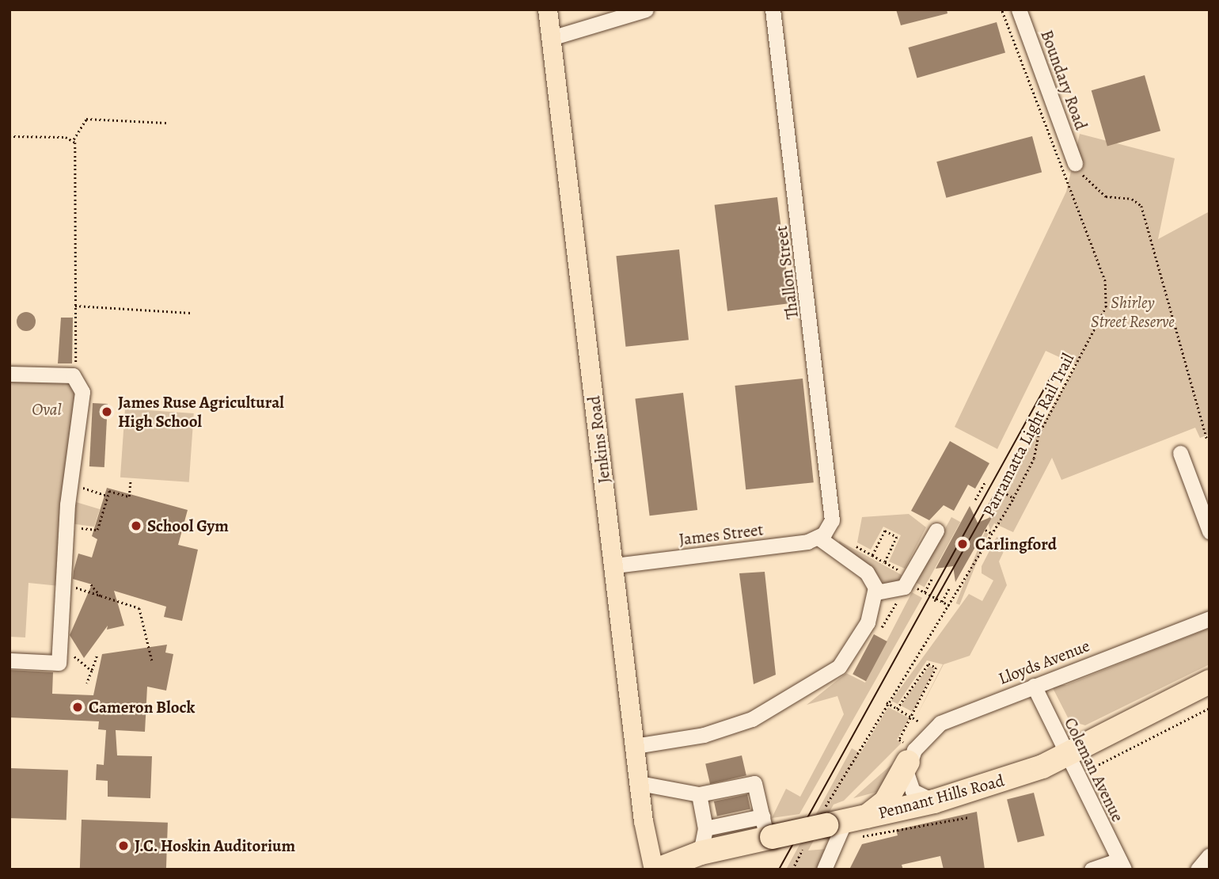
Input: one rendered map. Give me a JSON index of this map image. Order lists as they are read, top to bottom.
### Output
{
  "streets": {
    "highway": ["Pennant Hills Road"],
    "main road": ["Jenkins Road"],
    "street": [
      "Boundary Road",
      "Thallon Street",
      "James Street",
      "Lloyds Avenue",
      "Coleman Avenue"
    ],
    "path": ["Parramatta Light Rail Trail"]
  },
  "crossings": [
    ["Thallon Street", "James Street"],
    ["Parramatta Light Rail Trail", "Pennant Hills Road"],
    ["Jenkins Road", "James Street"],
    ["Jenkins Road", "Pennant Hills Road"],
    ["Lloyds Avenue", "Coleman Avenue"],
    ["Coleman Avenue", "Pennant Hills Road"]
  ],
  "parks": ["Shirley Street Reserve", "Oval"],
  "places": [
    "James Ruse Agricultural High School",
    "School Gym",
    "Carlingford",
    "Cameron Block",
    "J.C. Hoskin Auditorium"
  ]
}
